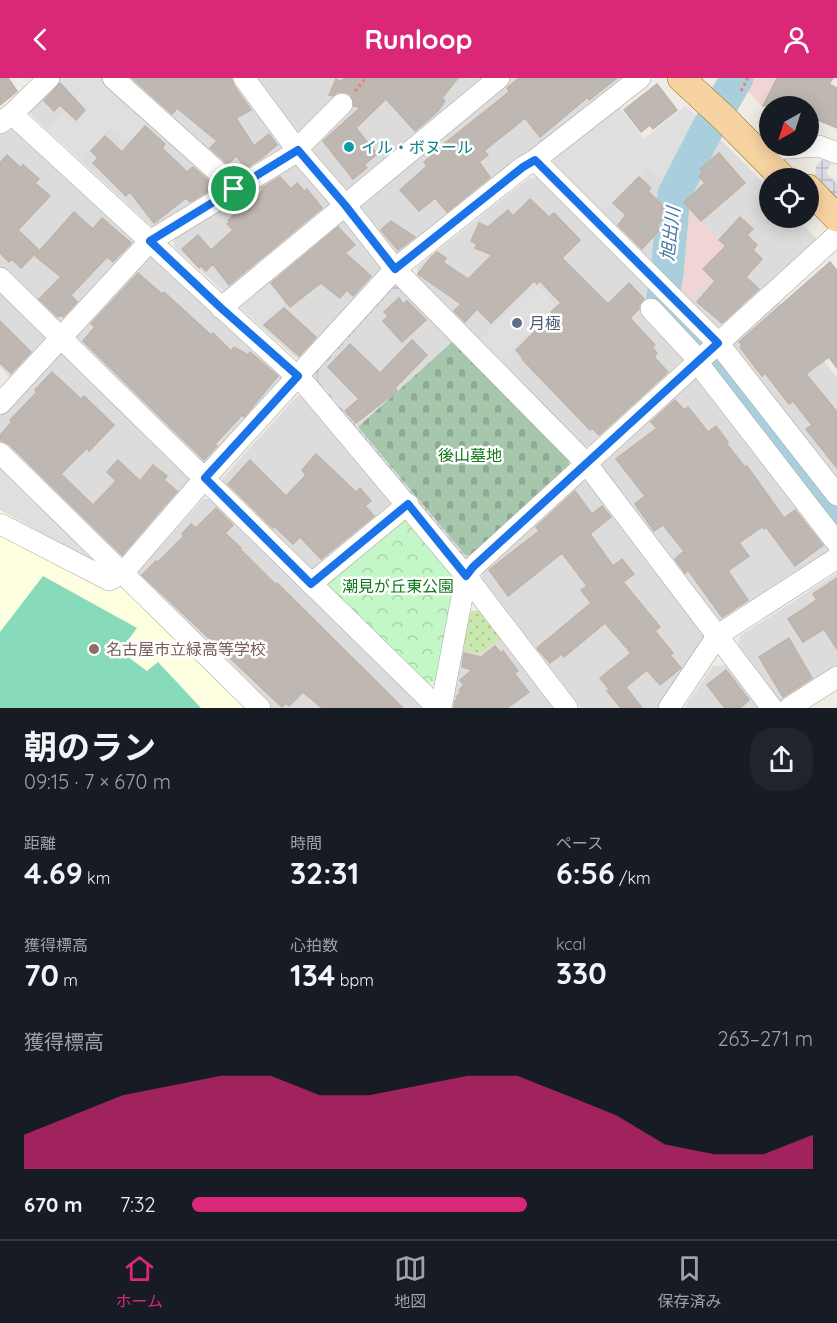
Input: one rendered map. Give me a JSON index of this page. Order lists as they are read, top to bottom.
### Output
{
  "water": ["旭出川"],
  "parks": ["後山墓地", "潮見が丘東公園"],
  "places": ["イル・ボヌール", "月極", "名古屋市立緑高等学校"],
  "north": "bottom left",
  "page": {
    "header": "Runloop",
    "heading": ["朝のラン", "09:15 · 7 × 670 m"],
    "stats": [
      ["距離", "4.69 km"],
      ["時間", "32:31"],
      ["ペース", "6:56 /km"],
      ["獲得標高", "70 m"],
      ["心拍数", "134 bpm"],
      ["kcal", "330"]
    ],
    "chart": ["獲得標高", "263–271 m"],
    "list": [
      {
        "name": "670 m",
        "note": "7:32"
      }
    ],
    "tabs": ["ホーム", "地図", "保存済み"]
  }
}
